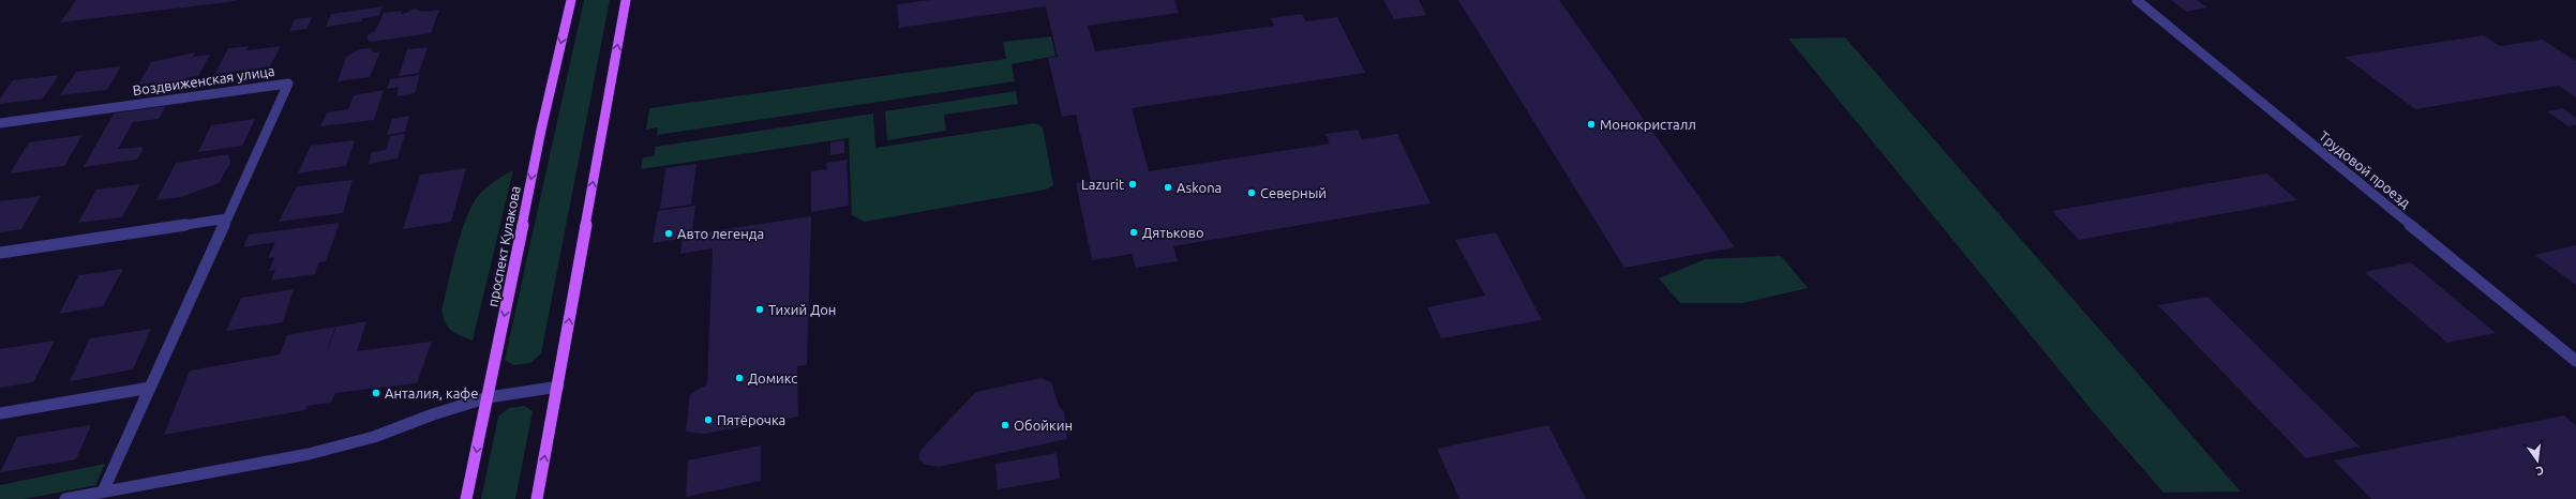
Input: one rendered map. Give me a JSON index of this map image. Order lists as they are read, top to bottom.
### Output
{
  "streets": {
    "main road": ["проспект Кулакова"],
    "street": ["Воздвиженская улица", "Трудовой проезд"]
  },
  "places": [
    "Монокристалл",
    "Lazurit",
    "Askona",
    "Северный",
    "Дятьково",
    "Авто легенда",
    "Тихий Дон",
    "Домикс",
    "Анталия, кафе",
    "Пятёрочка",
    "Обойкин"
  ],
  "north": "bottom"
}
